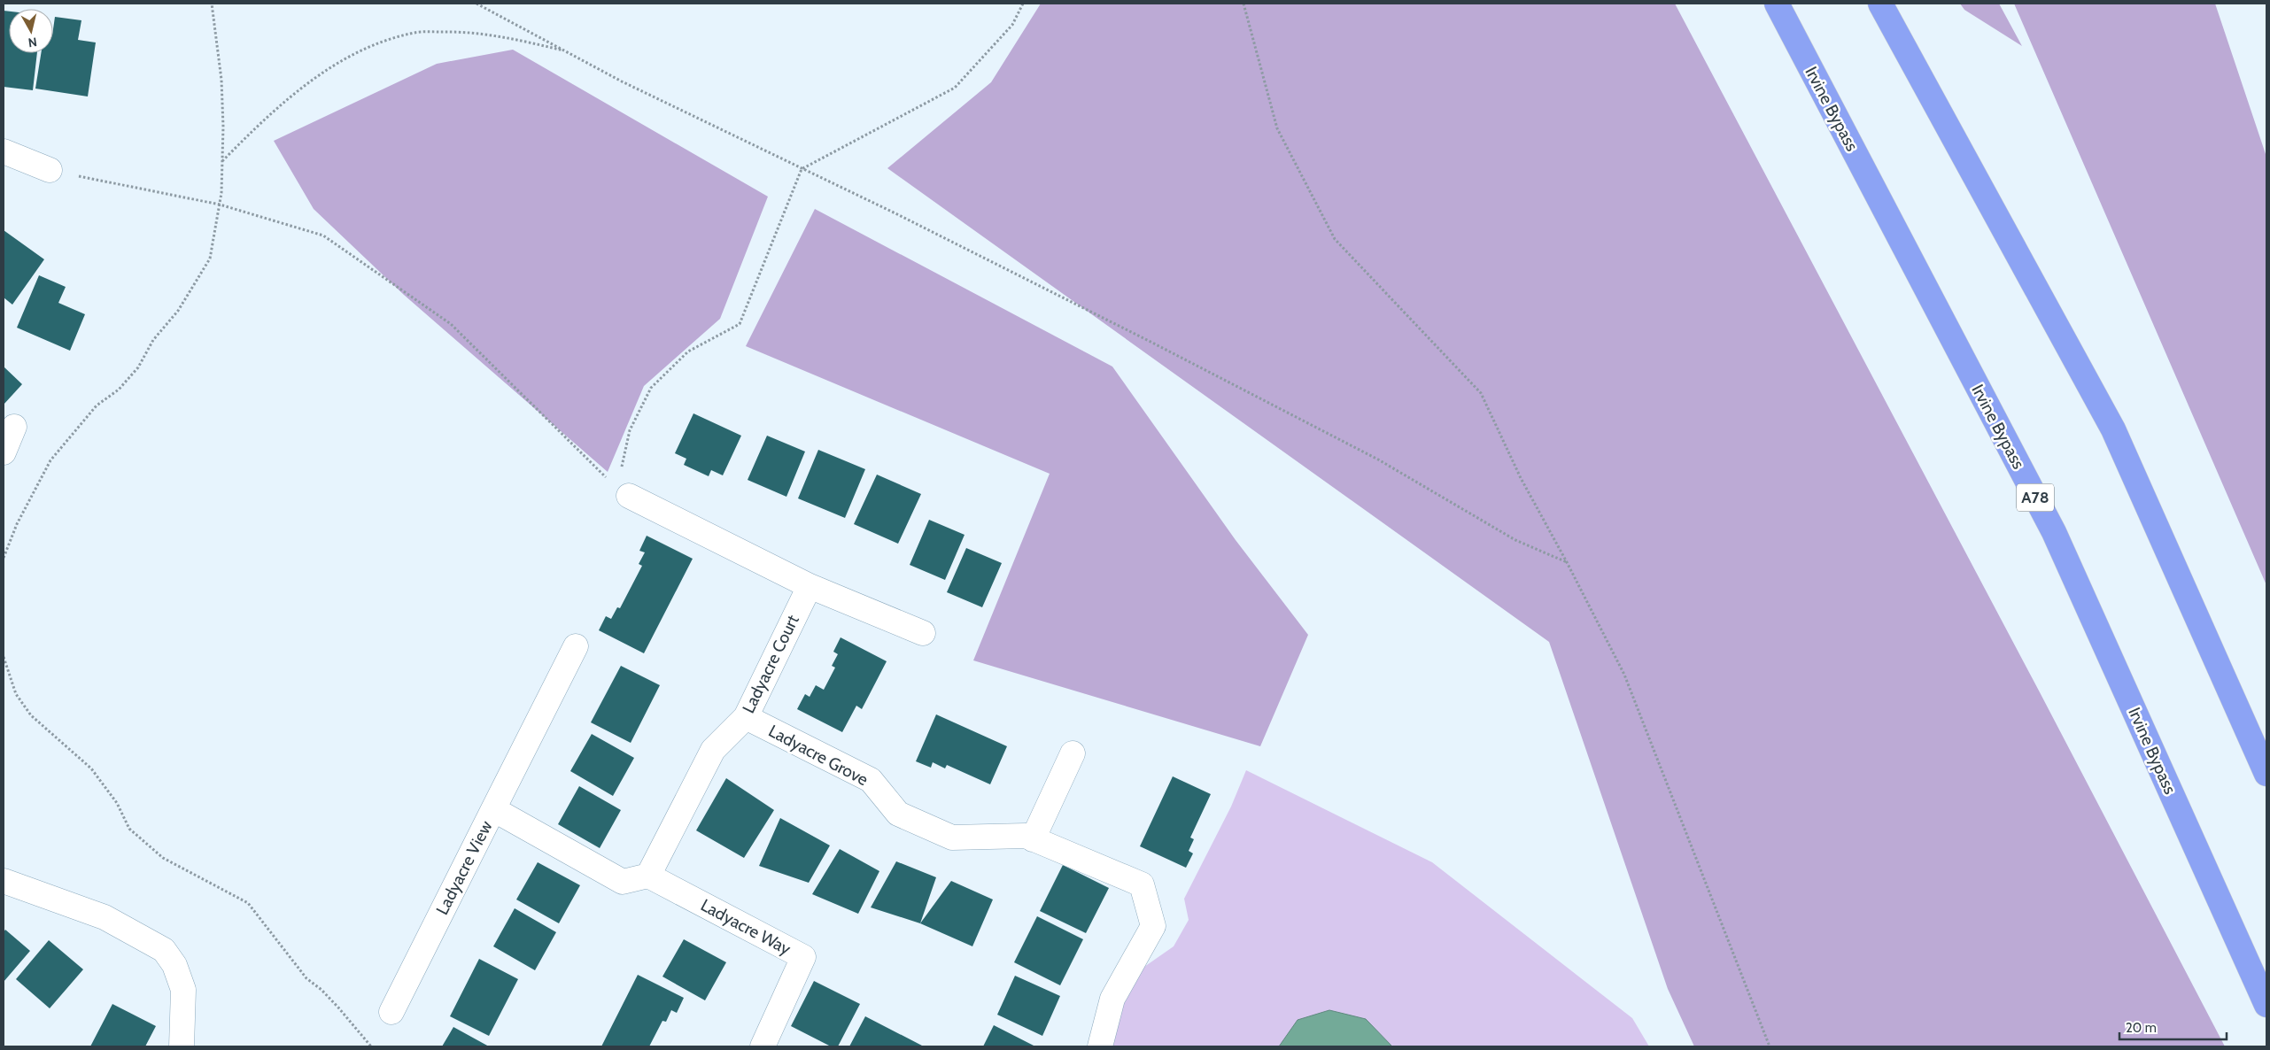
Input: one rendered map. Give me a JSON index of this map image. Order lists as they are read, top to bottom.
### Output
{
  "streets": {
    "highway": ["Irvine Bypass", "A78"],
    "street": [
      "Ladyacre Court",
      "Ladyacre Grove",
      "Ladyacre View",
      "Ladyacre Way"
    ]
  },
  "crossings": [
    ["Ladyacre Court", "Ladyacre Grove"],
    ["Ladyacre Court", "Ladyacre View"],
    ["Ladyacre Court", "Ladyacre Way"],
    ["Ladyacre View", "Ladyacre Way"]
  ],
  "scale_bar": "20 m",
  "north": "bottom"
}
